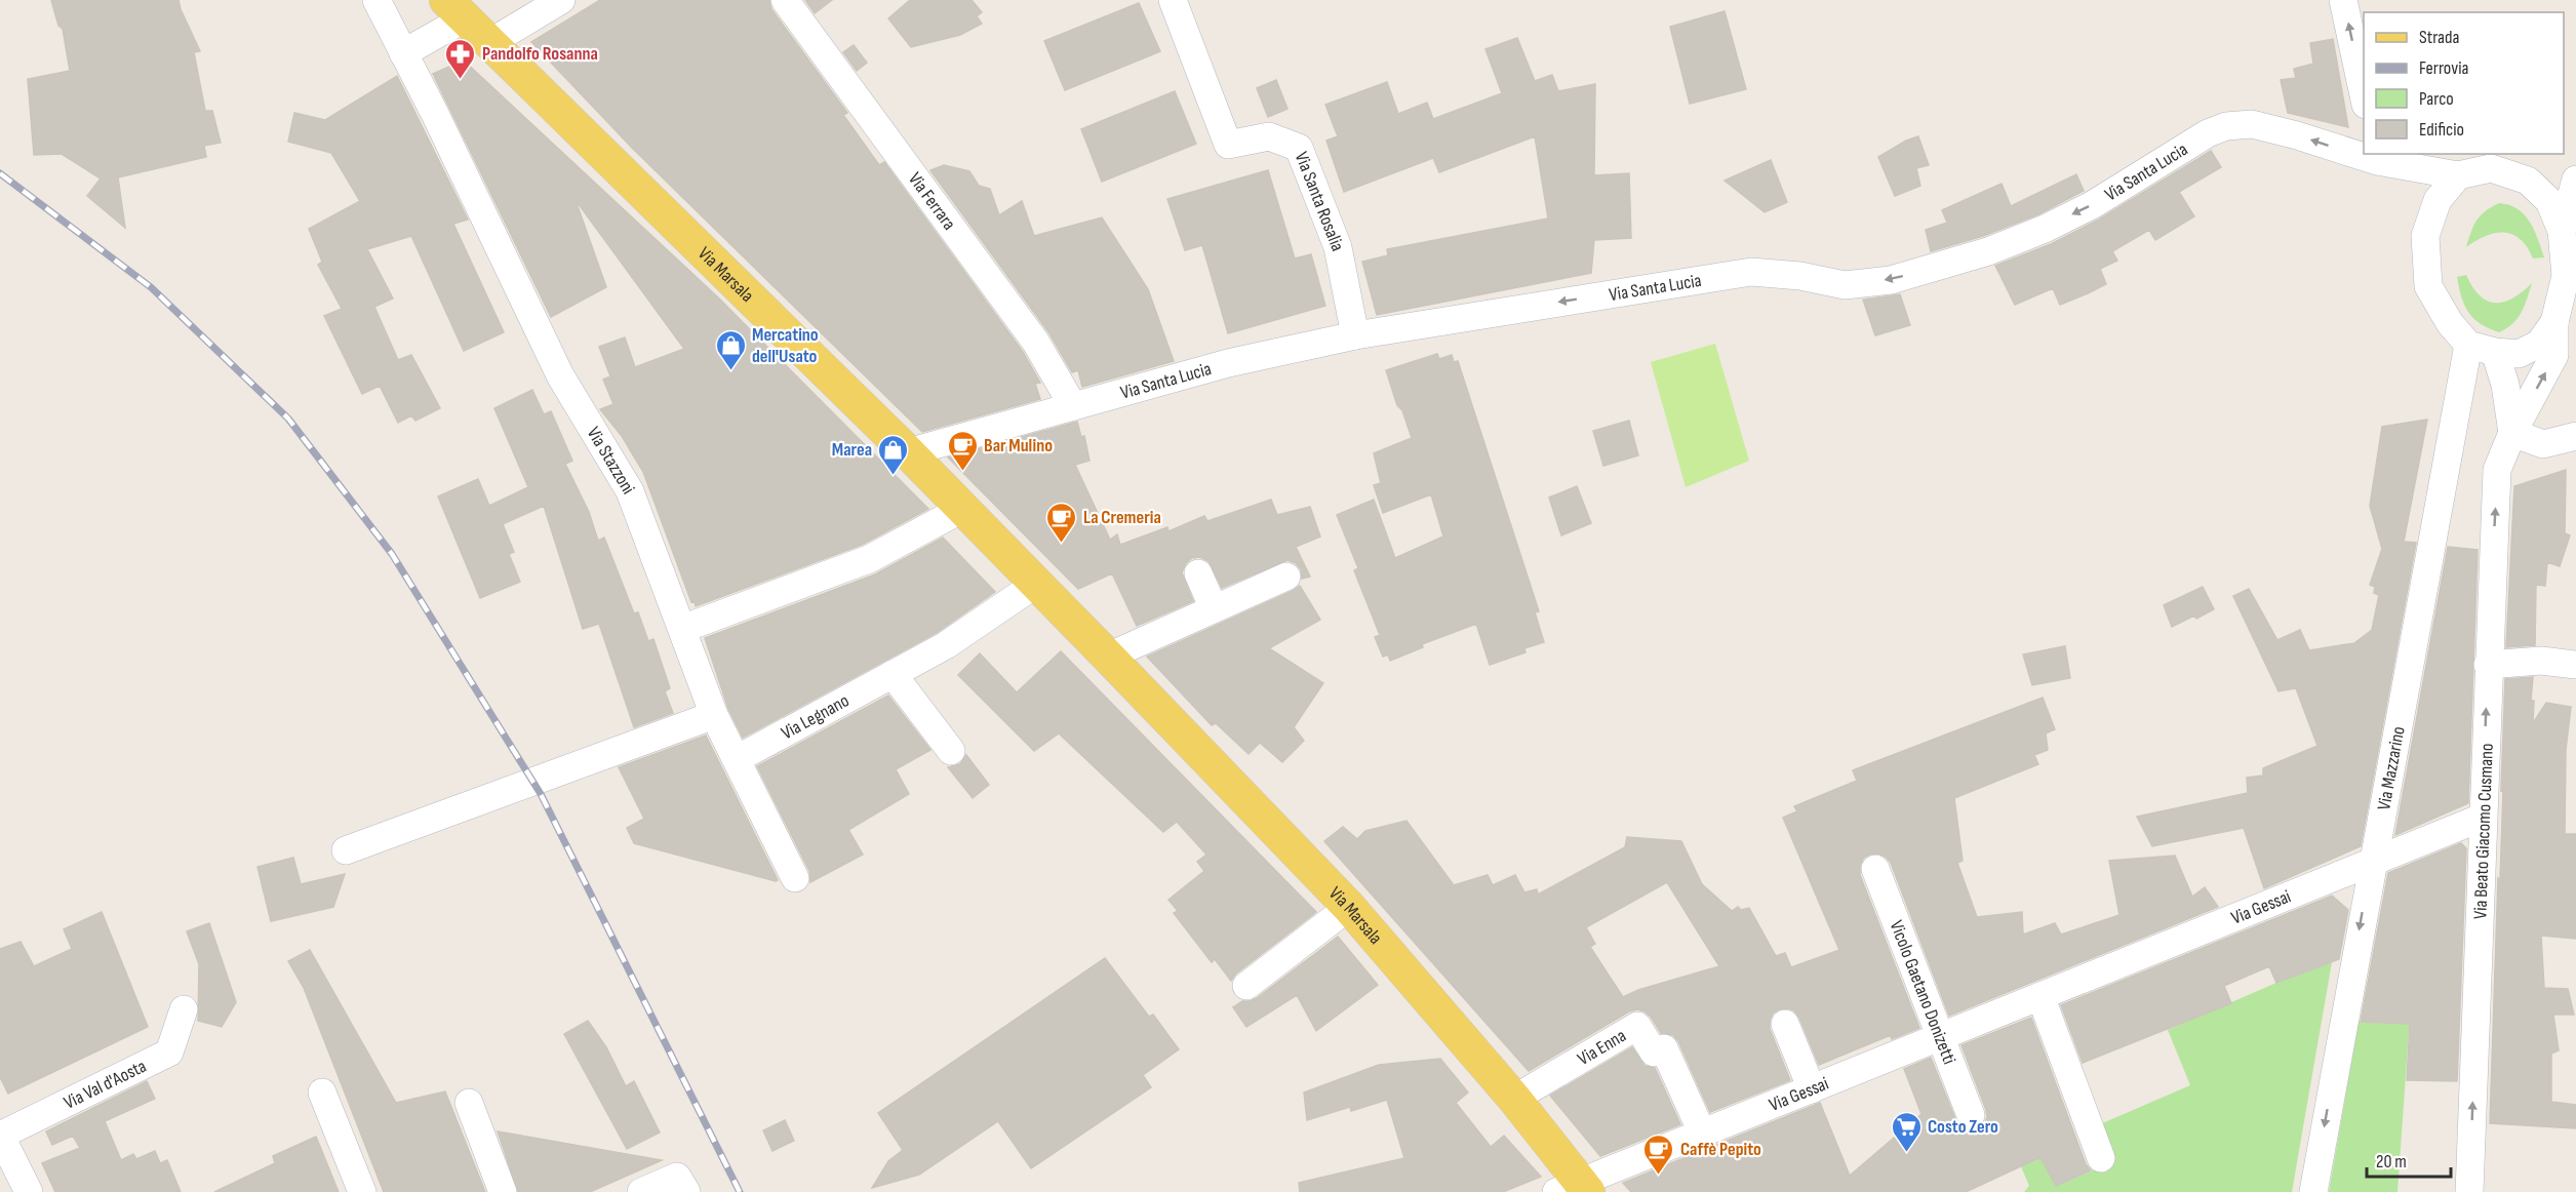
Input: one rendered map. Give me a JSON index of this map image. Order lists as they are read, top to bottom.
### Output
{
  "streets": {
    "main road": ["Via Marsala"],
    "street": [
      "Via Santa Lucia",
      "Via Ferrara",
      "Via Santa Rosalia",
      "Via Stazzoni",
      "Via Legnano",
      "Via Mazzarino",
      "Via Beato Giacomo Cusmano",
      "Via Gessai",
      "Vicolo Gaetano Donizetti",
      "Via Enna",
      "Via Val d'Aosta"
    ]
  },
  "crossings": [
    ["Via Santa Lucia", "Via Ferrara"],
    ["Via Santa Lucia", "Via Santa Rosalia"],
    ["Via Santa Lucia", "Via Marsala"],
    ["Via Santa Lucia", "Via Mazzarino"],
    ["Via Marsala", "Via Legnano"],
    ["Via Marsala", "Via Gessai"],
    ["Via Marsala", "Via Enna"],
    ["Via Stazzoni", "Via Legnano"],
    ["Via Mazzarino", "Via Gessai"],
    ["Via Beato Giacomo Cusmano", "Via Gessai"],
    ["Via Gessai", "Vicolo Gaetano Donizetti"],
    ["Via Gessai", "Via Enna"]
  ],
  "one_way": ["Via Santa Lucia", "Via Mazzarino", "Via Beato Giacomo Cusmano"],
  "places": {
    "pharmacy": ["Pandolfo Rosanna"],
    "shop": ["Mercatino dell'Usato", "Marea"],
    "cafe": ["Bar Mulino", "La Cremeria", "Caffè Pepito"],
    "supermarket": ["Costo Zero"]
  },
  "legend": [
    "Strada",
    "Ferrovia",
    "Parco",
    "Edificio"
  ],
  "scale_bar": "20 m"
}
